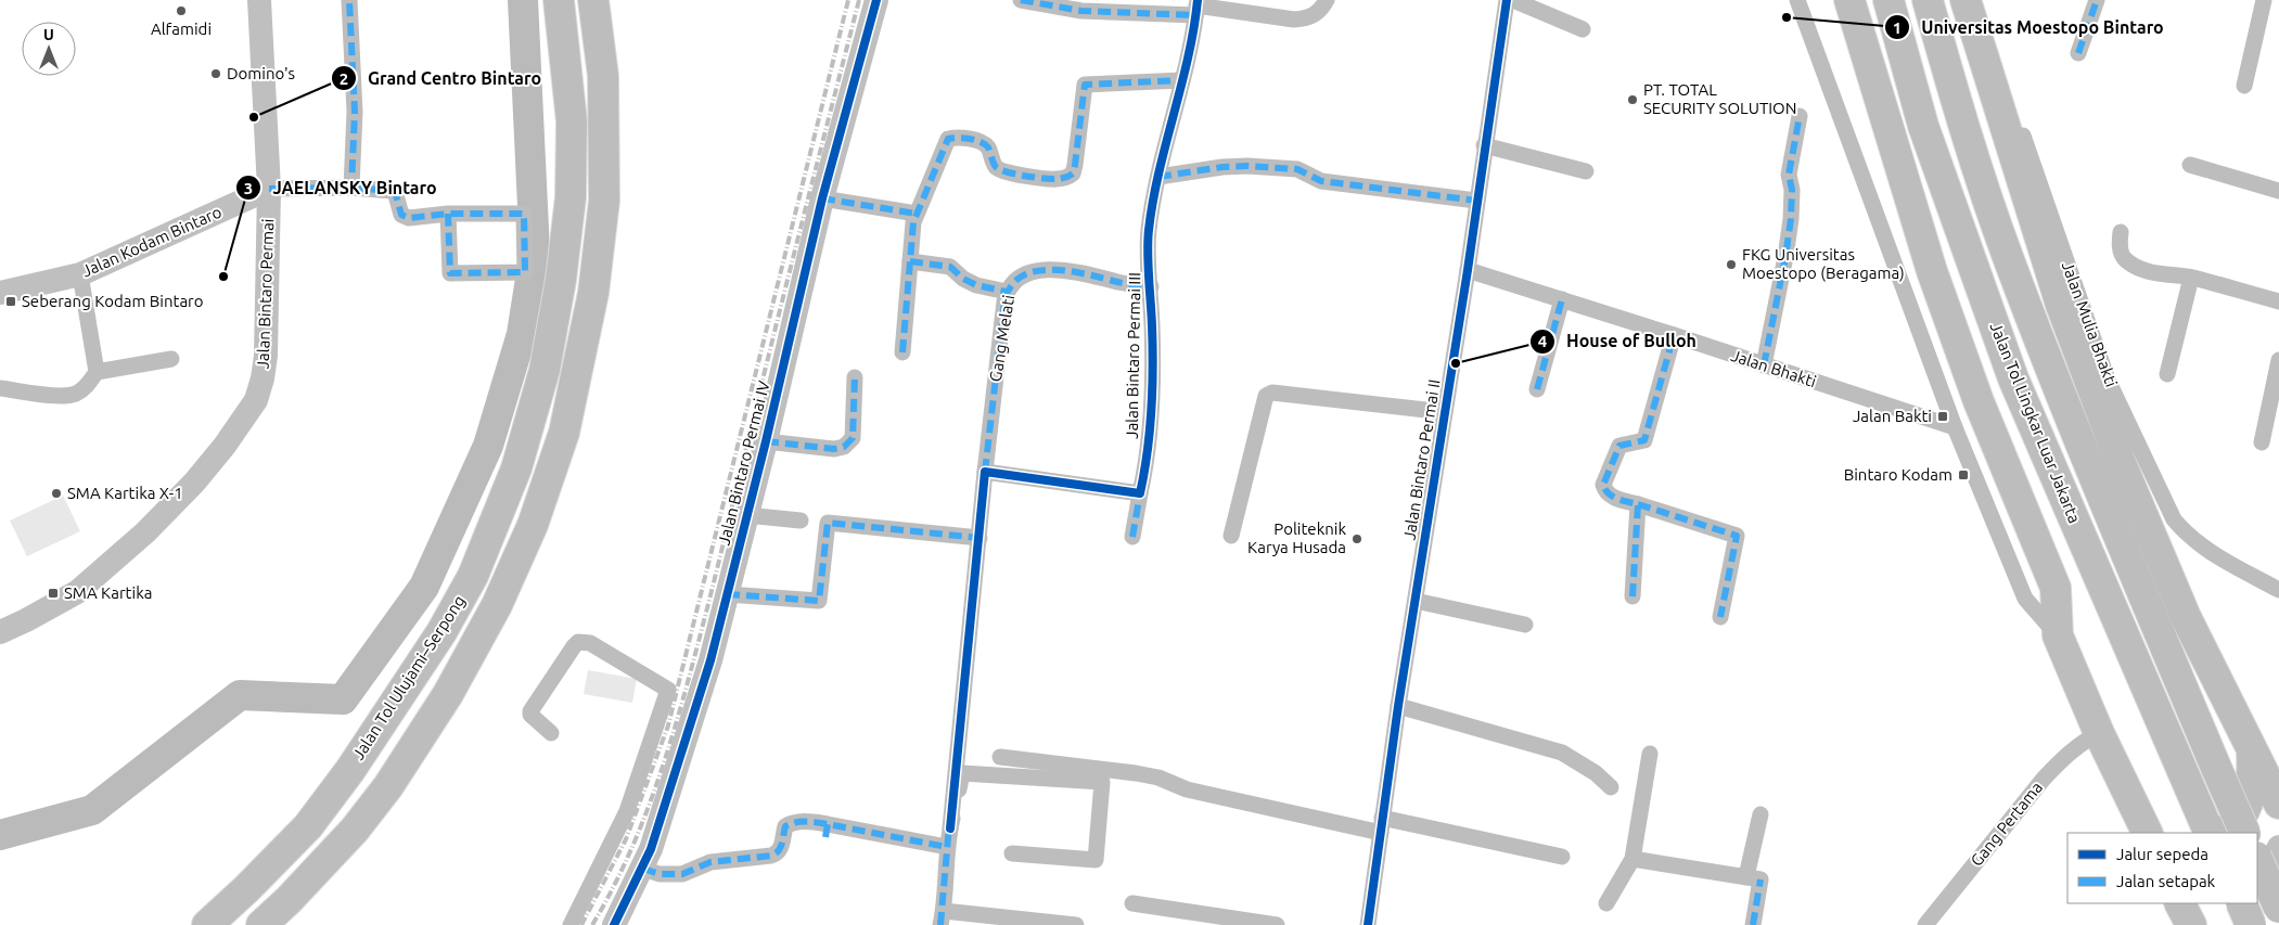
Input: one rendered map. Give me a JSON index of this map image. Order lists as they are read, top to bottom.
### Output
{
  "streets": {
    "highway": ["Jalan Tol Lingkar Luar Jakarta", "Jalan Tol Ulujami–Serpong"],
    "street": [
      "Jalan Kodam Bintaro",
      "Jalan Bintaro Permai",
      "Jalan Mulia Bhakti",
      "Gang Melati",
      "Jalan Bintaro Permai III",
      "Jalan Bhakti",
      "Jalan Bintaro Permai II",
      "Jalan Bintaro Permai IV",
      "Gang Pertama"
    ]
  },
  "crossings": [
    ["Jalan Kodam Bintaro", "Jalan Bintaro Permai"],
    ["Gang Melati", "Jalan Bintaro Permai III"],
    ["Jalan Bhakti", "Jalan Bintaro Permai II"]
  ],
  "places": {
    "other": [
      "Alfamidi",
      "Universitas Moestopo Bintaro",
      "Domino's",
      "PT. TOTAL SECURITY SOLUTION",
      "Grand Centro Bintaro",
      "FKG Universitas Moestopo (Beragama)",
      "JAELANSKY Bintaro",
      "House of Bulloh",
      "SMA Kartika X-1",
      "Politeknik Karya Husada"
    ],
    "transit": [
      "Seberang Kodam Bintaro",
      "Jalan Bakti",
      "Bintaro Kodam",
      "SMA Kartika"
    ]
  },
  "legend": ["Jalur sepeda", "Jalan setapak"],
  "north": "top"
}
